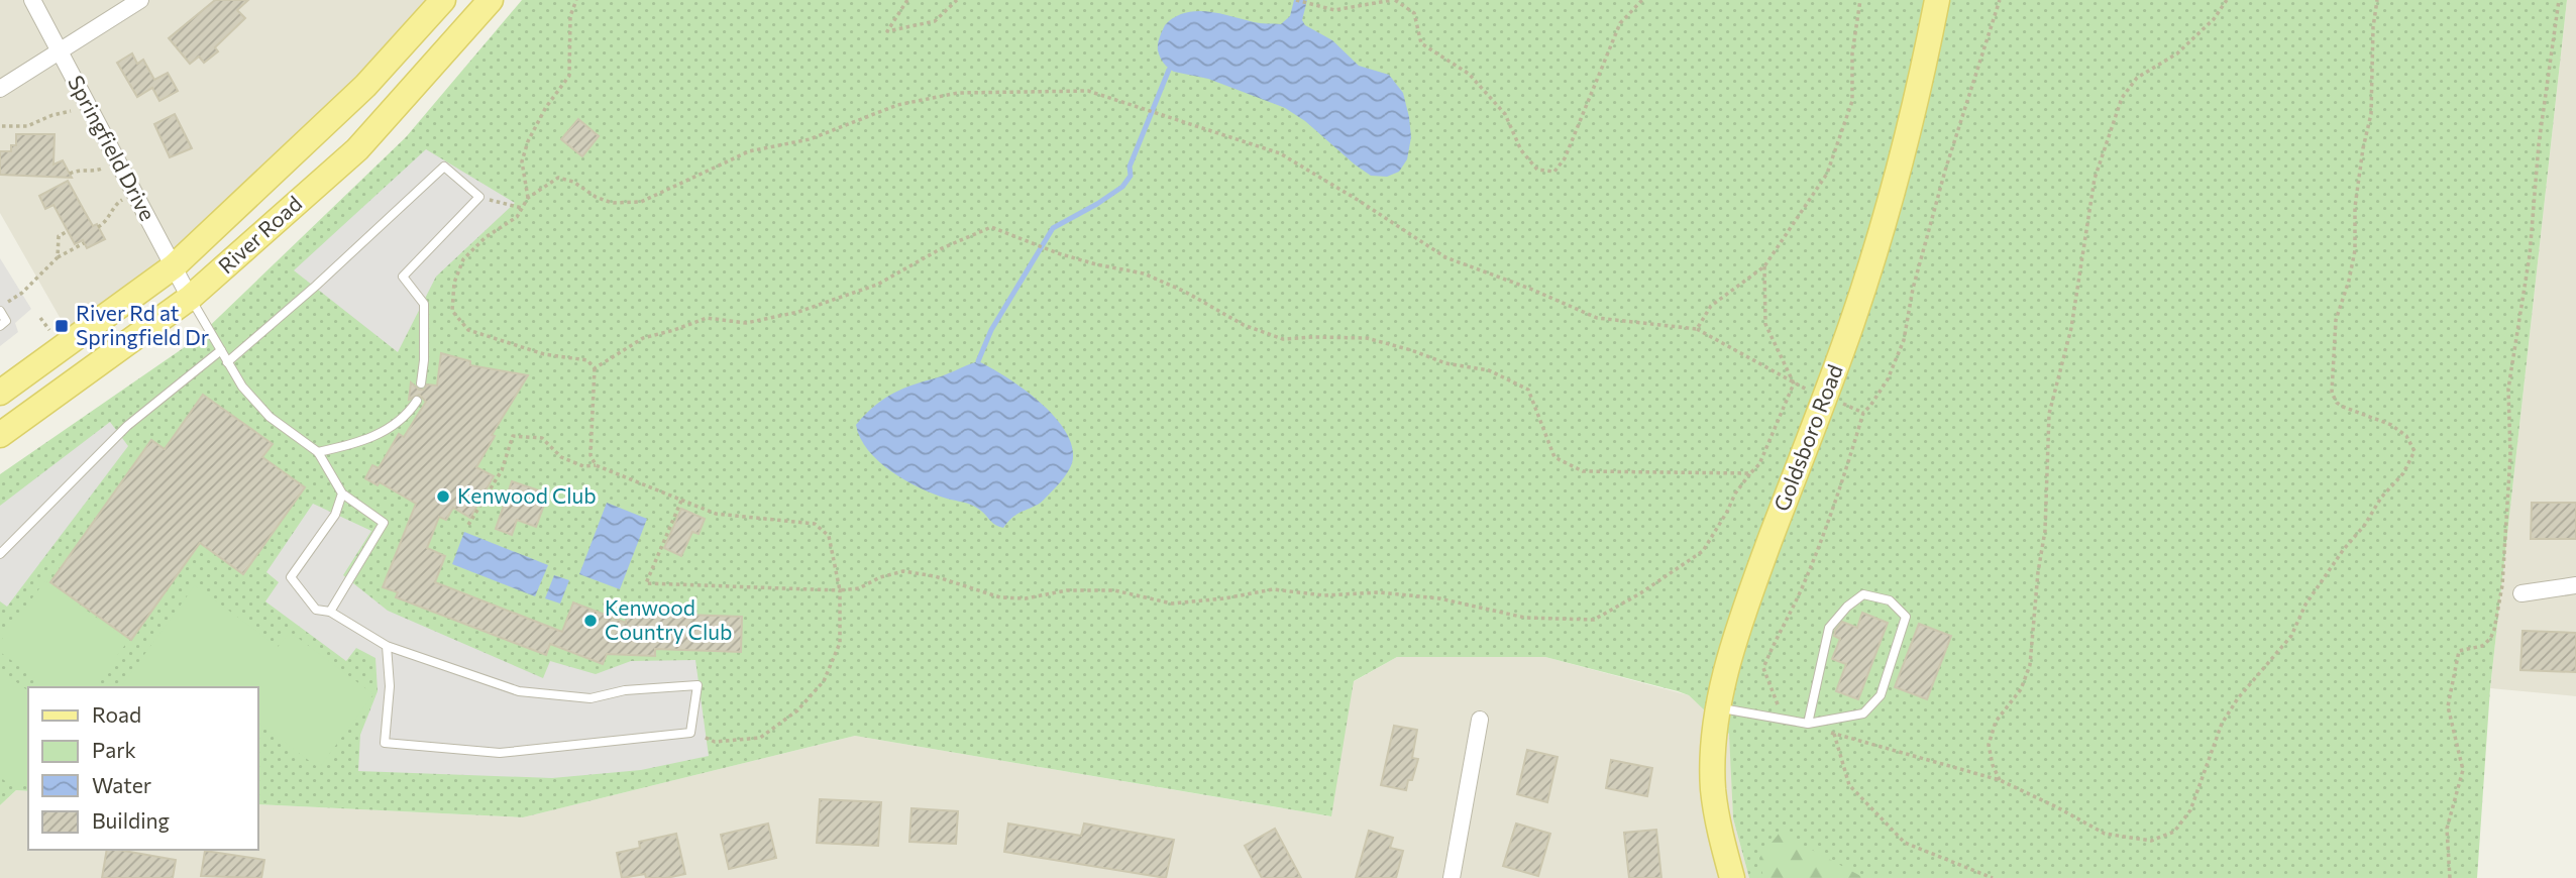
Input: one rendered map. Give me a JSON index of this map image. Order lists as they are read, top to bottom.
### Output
{
  "streets": {
    "main road": ["River Road", "Goldsboro Road"],
    "street": ["Springfield Drive"]
  },
  "crossings": [
    ["Springfield Drive", "River Road"]
  ],
  "places": {
    "transit": ["River Rd at Springfield Dr"],
    "other": ["Kenwood Club", "Kenwood Country Club"]
  },
  "legend": [
    "Road",
    "Park",
    "Water",
    "Building"
  ]
}
